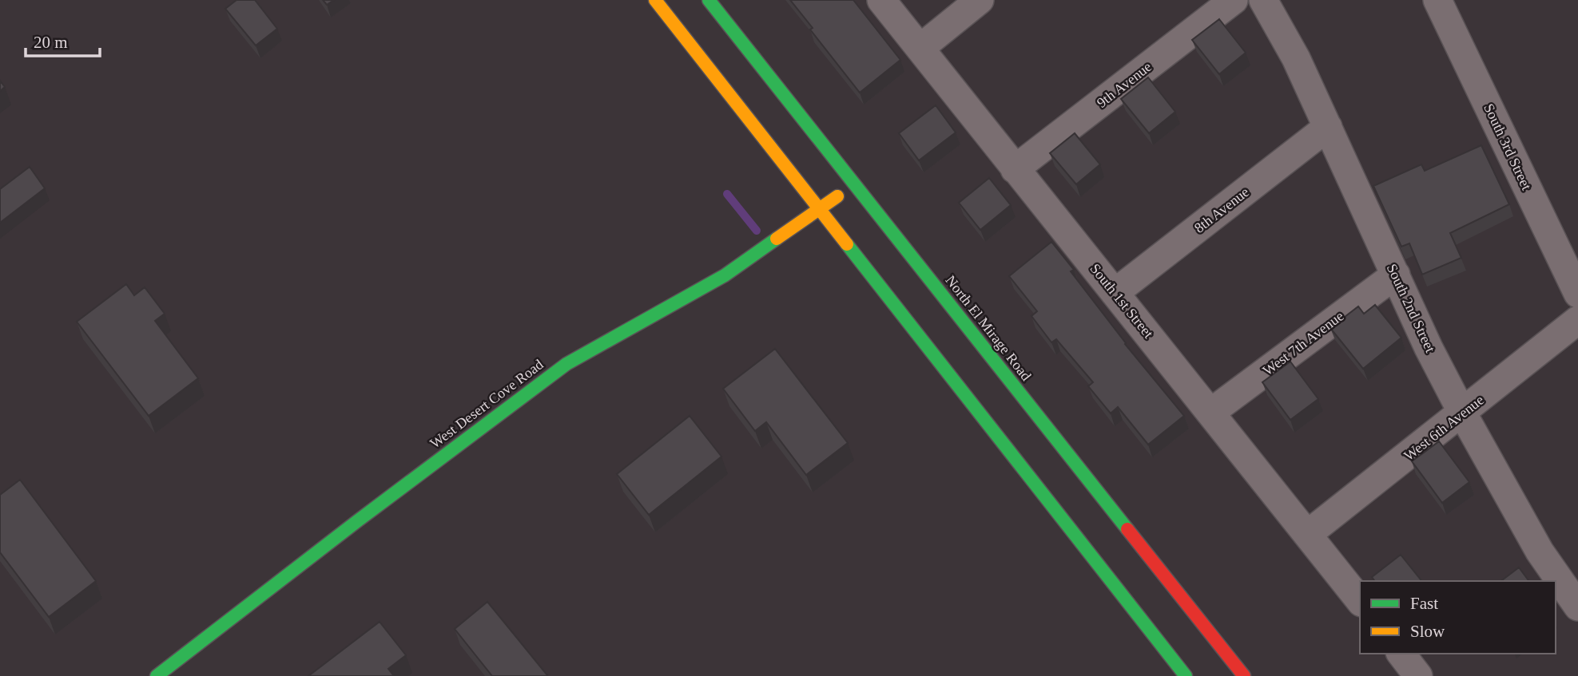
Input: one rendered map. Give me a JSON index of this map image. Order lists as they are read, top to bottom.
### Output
{
  "streets": {
    "main road": ["North El Mirage Road", "West Desert Cove Road"],
    "street": [
      "9th Avenue",
      "South 3rd Street",
      "8th Avenue",
      "South 1st Street",
      "South 2nd Street",
      "West 7th Avenue",
      "West 6th Avenue"
    ]
  },
  "crossings": [
    ["9th Avenue", "South 1st Street"],
    ["8th Avenue", "South 1st Street"],
    ["8th Avenue", "South 2nd Street"],
    ["South 1st Street", "West 7th Avenue"],
    ["South 1st Street", "West 6th Avenue"],
    ["South 2nd Street", "West 7th Avenue"],
    ["South 2nd Street", "West 6th Avenue"],
    ["North El Mirage Road", "West Desert Cove Road"]
  ],
  "legend": ["Fast", "Slow"],
  "scale_bar": "20 m"
}
